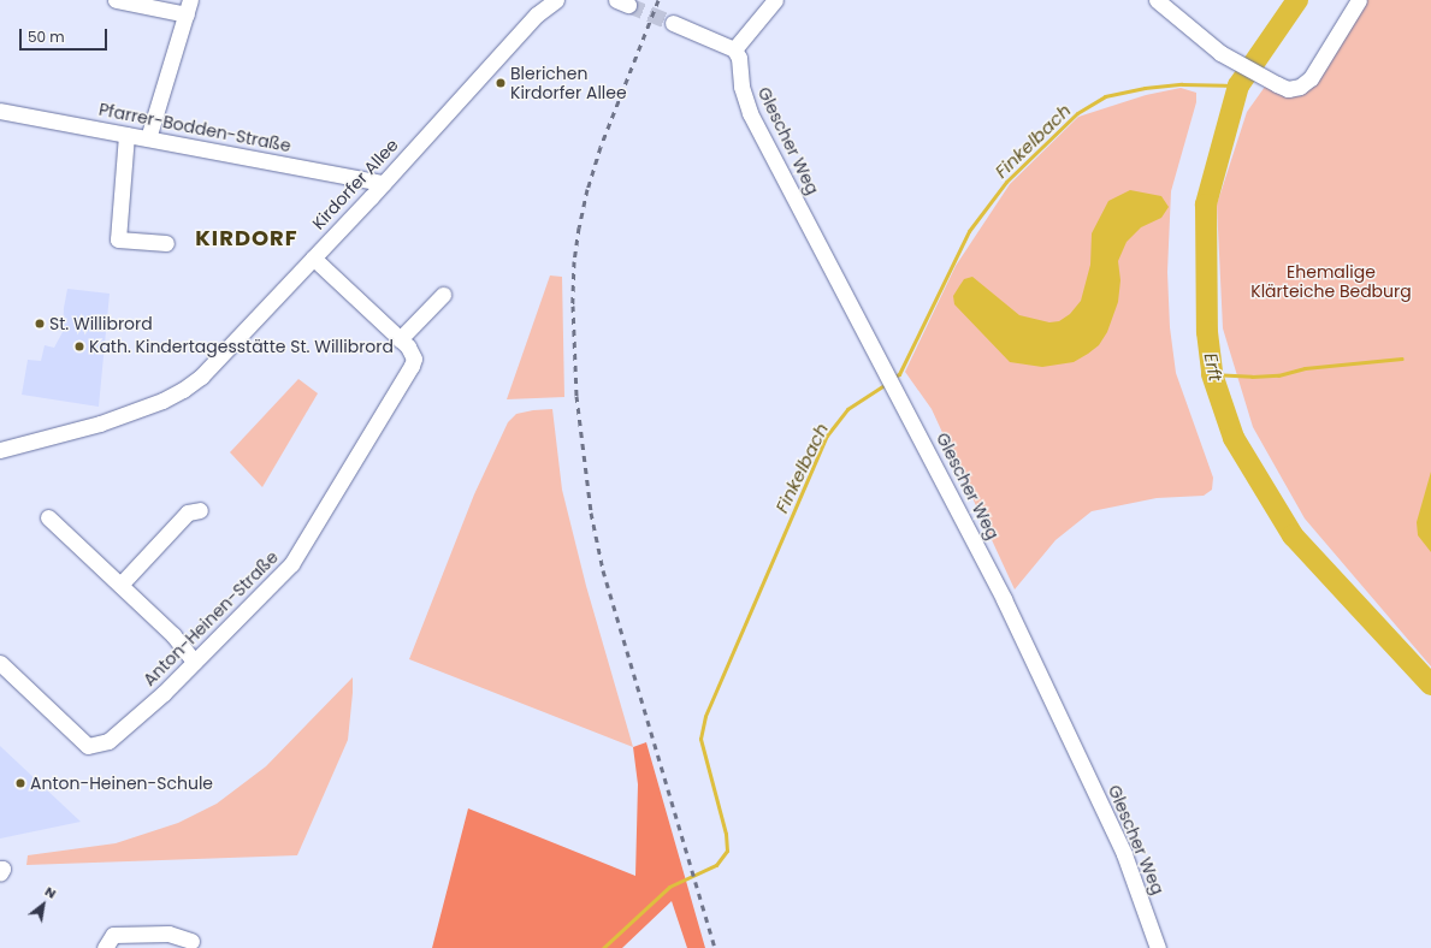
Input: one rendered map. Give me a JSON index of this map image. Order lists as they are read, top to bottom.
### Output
{
  "streets": {
    "street": [
      "Pfarrer-Bodden-Straße",
      "Glescher Weg",
      "Kirdorfer Allee",
      "Anton-Heinen-Straße"
    ]
  },
  "crossings": [
    ["Pfarrer-Bodden-Straße", "Kirdorfer Allee"],
    ["Kirdorfer Allee", "Anton-Heinen-Straße"]
  ],
  "districts": ["KIRDORF"],
  "water": ["Finkelbach", "Erft"],
  "parks": ["Ehemalige Klärteiche Bedburg"],
  "places": [
    "Blerichen Kirdorfer Allee",
    "St. Willibrord",
    "Kath. Kindertagesstätte St. Willibrord",
    "Anton-Heinen-Schule"
  ],
  "scale_bar": "50 m",
  "north": "top right"
}
